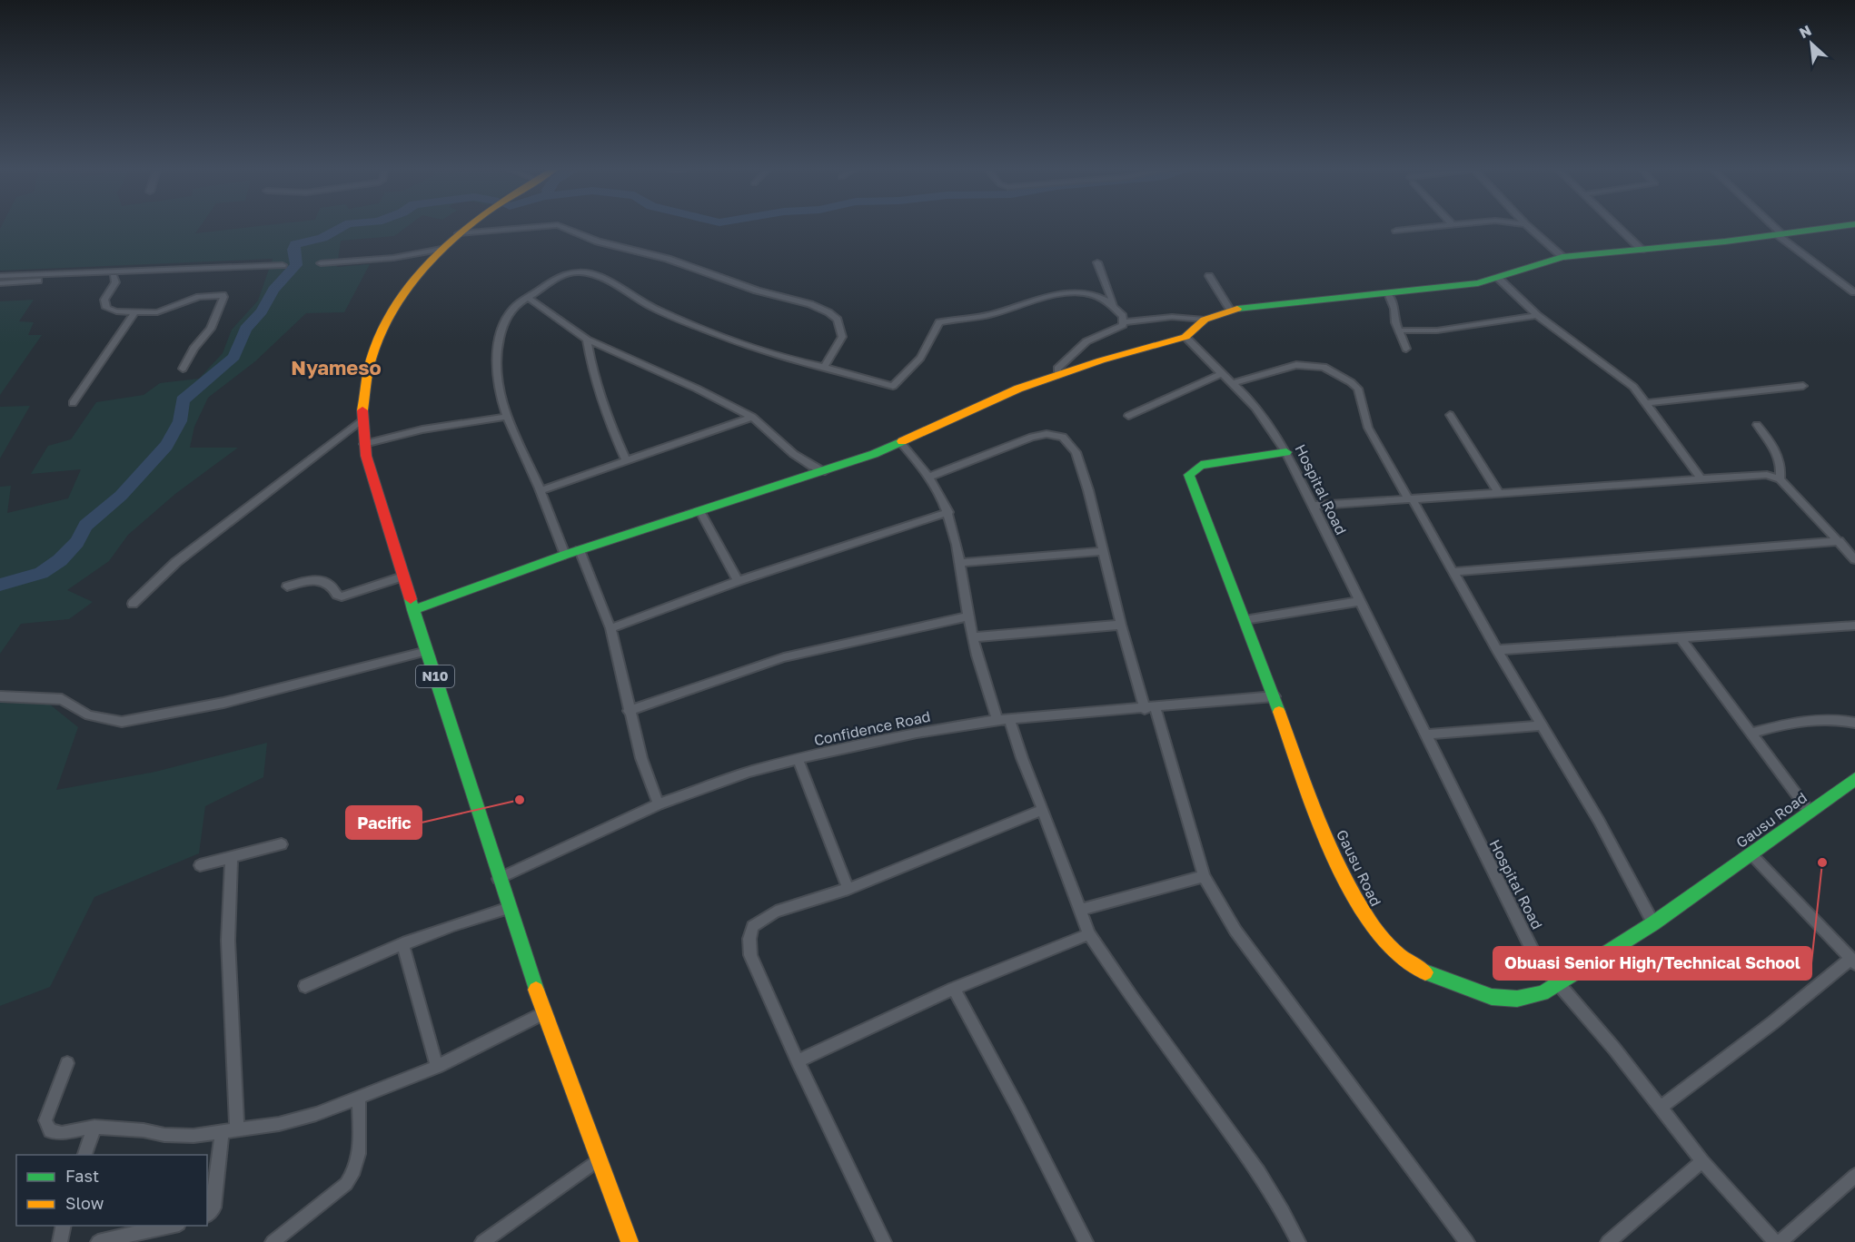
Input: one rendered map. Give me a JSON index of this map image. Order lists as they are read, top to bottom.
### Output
{
  "streets": {
    "street": [
      "Hospital Road",
      "N10",
      "Confidence Road",
      "Gausu Road"
    ]
  },
  "crossings": [
    ["Hospital Road", "Gausu Road"],
    ["N10", "Confidence Road"],
    ["Confidence Road", "Gausu Road"]
  ],
  "districts": ["Nyameso"],
  "places": ["Pacific", "Obuasi Senior High/Technical School"],
  "legend": ["Fast", "Slow"],
  "north": "top left"
}
